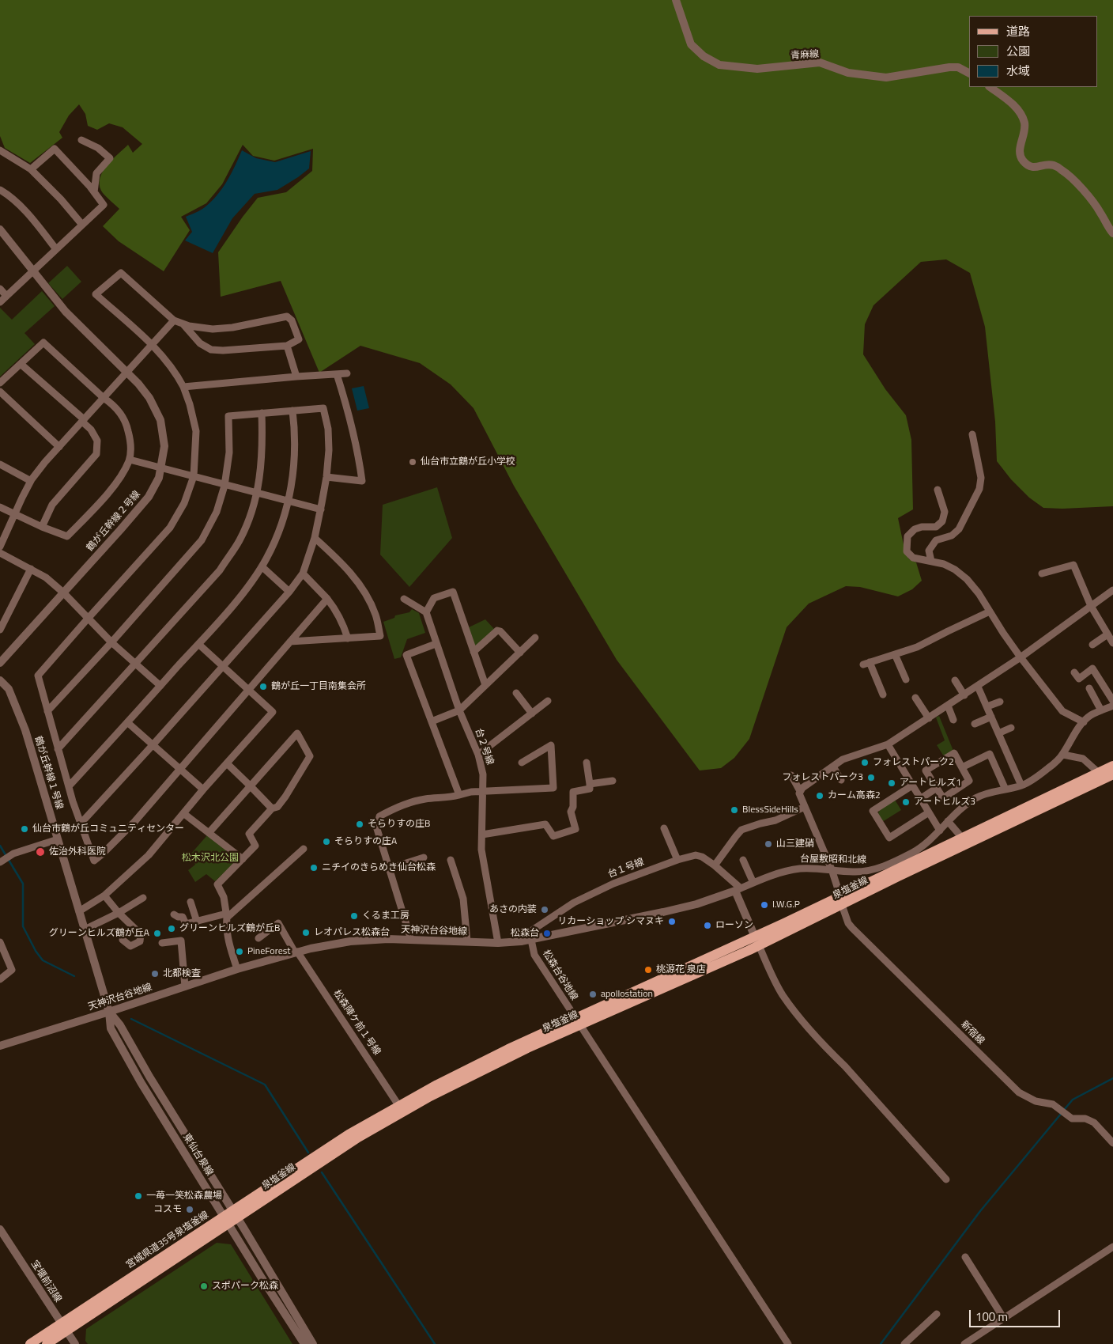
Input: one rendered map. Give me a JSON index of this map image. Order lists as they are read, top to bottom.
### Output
{
  "streets": {
    "main road": ["泉塩釜線", "宮城県道35号泉塩釜線"],
    "street": [
      "青麻線",
      "鶴が丘幹線２号線",
      "台２号線",
      "鶴が丘幹線１号線",
      "台屋敷昭和北線",
      "台１号線",
      "天神沢台谷地線",
      "松森台谷地線",
      "松森陣ケ前１号線",
      "新宿線",
      "東仙台泉線",
      "宝堰前沼線"
    ]
  },
  "crossings": [
    ["台２号線", "天神沢台谷地線"],
    ["鶴が丘幹線１号線", "天神沢台谷地線"],
    ["鶴が丘幹線１号線", "東仙台泉線"],
    ["台屋敷昭和北線", "台１号線"],
    ["台屋敷昭和北線", "天神沢台谷地線"],
    ["台屋敷昭和北線", "新宿線"],
    ["台１号線", "天神沢台谷地線"],
    ["泉塩釜線", "松森台谷地線"],
    ["泉塩釜線", "松森陣ケ前１号線"],
    ["泉塩釜線", "新宿線"],
    ["泉塩釜線", "東仙台泉線"],
    ["泉塩釜線", "宮城県道35号泉塩釜線"],
    ["天神沢台谷地線", "松森台谷地線"],
    ["天神沢台谷地線", "松森陣ケ前１号線"],
    ["天神沢台谷地線", "東仙台泉線"],
    ["東仙台泉線", "宮城県道35号泉塩釜線"],
    ["宮城県道35号泉塩釜線", "宝堰前沼線"]
  ],
  "parks": ["松木沢北公園"],
  "places": [
    "仙台市立鶴が丘小学校",
    "鶴が丘一丁目南集会所",
    "フォレストパーク2",
    "フォレストパーク3",
    "アートヒルズ1",
    "カーム高森2",
    "アートヒルズ3",
    "BlessSideHills",
    "そらりすの庄B",
    "仙台市鶴が丘コミュニティセンター",
    "そらりすの庄A",
    "山三建硝",
    "佐治外科医院",
    "ニチイのきらめき仙台松森",
    "I.W.G.P",
    "あさの内装",
    "くるま工房",
    "リカーショップ シマヌキ",
    "ローソン",
    "グリーンヒルズ鶴が丘B",
    "レオパレス松森台",
    "グリーンヒルズ鶴が丘A",
    "松森台",
    "PineForest",
    "桃源花 泉店",
    "北都検査",
    "apollostation",
    "一苺一笑松森農場",
    "コスモ",
    "スポパーク松森"
  ],
  "legend": ["道路", "公園", "水域"],
  "scale_bar": "100 m"
}
